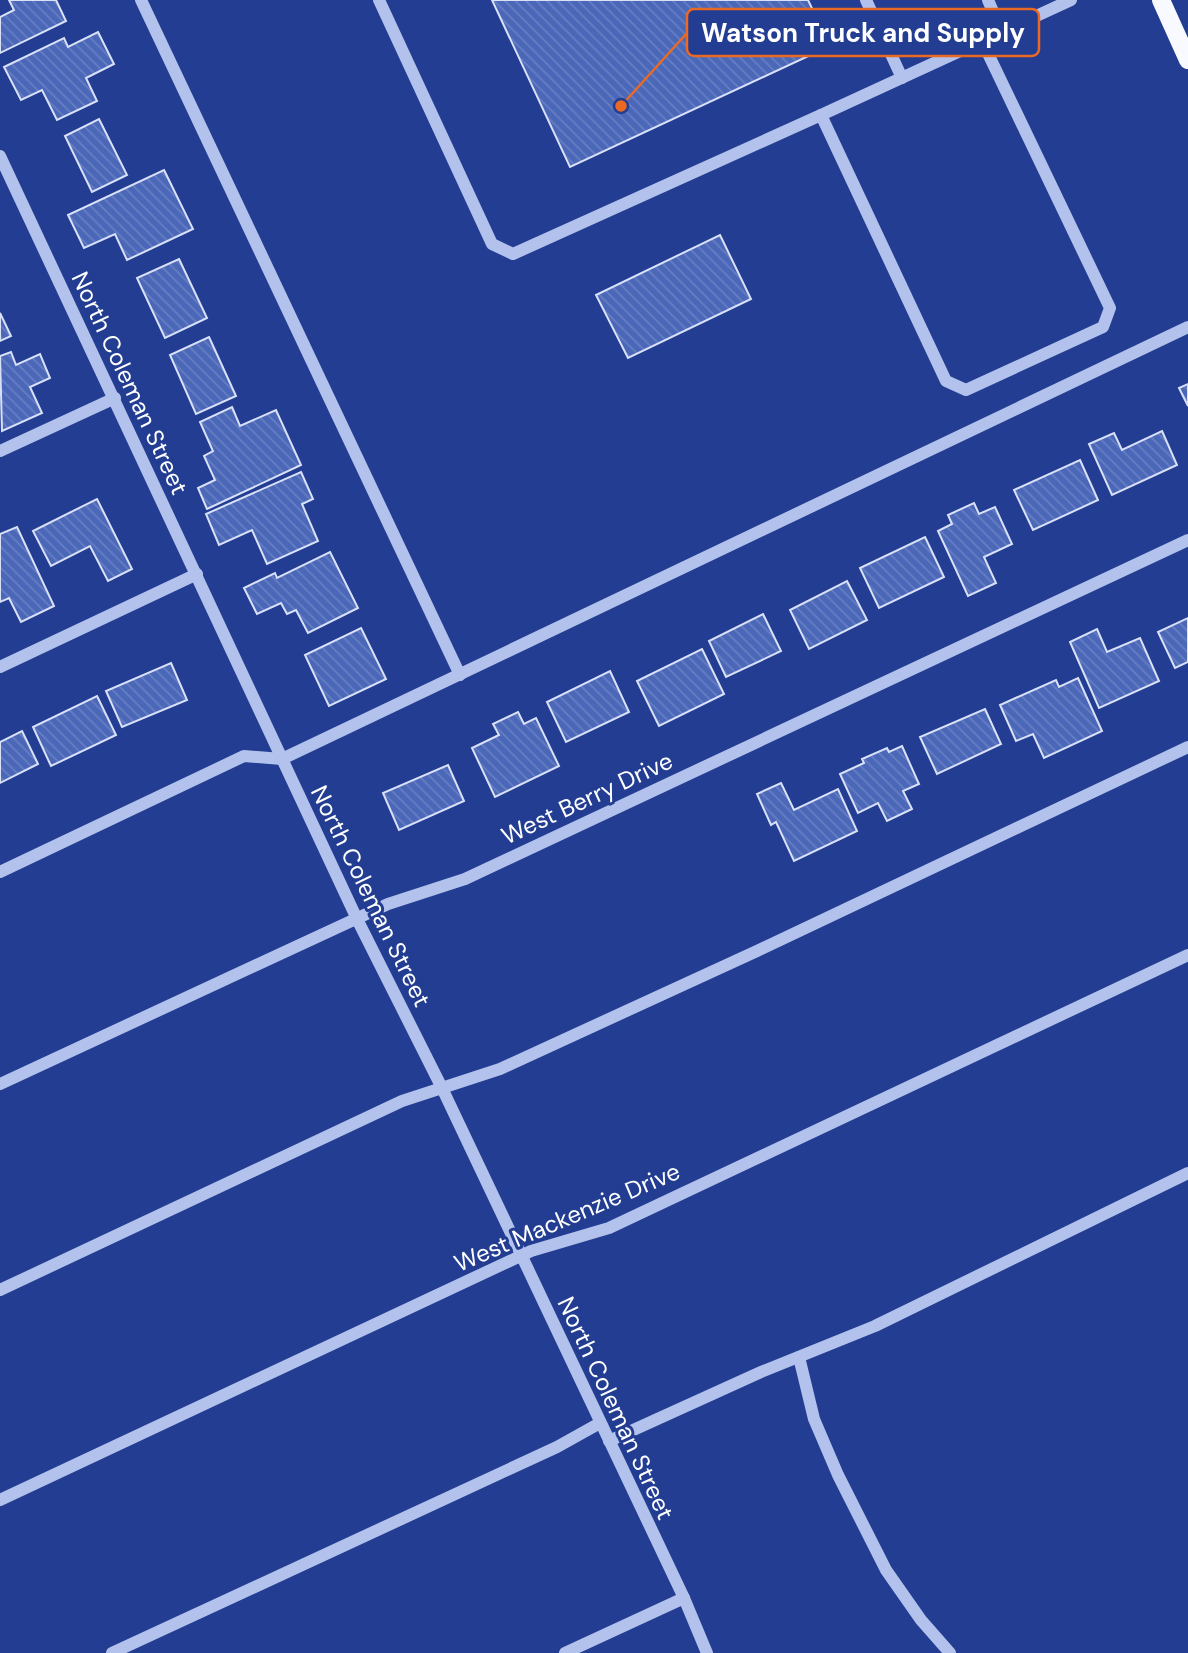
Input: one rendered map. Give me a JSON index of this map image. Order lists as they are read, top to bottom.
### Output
{
  "streets": {
    "street": ["North Coleman Street", "West Berry Drive", "West Mackenzie Drive"]
  },
  "crossings": [
    ["North Coleman Street", "West Berry Drive"],
    ["North Coleman Street", "West Mackenzie Drive"]
  ],
  "places": ["Watson Truck and Supply"]
}
